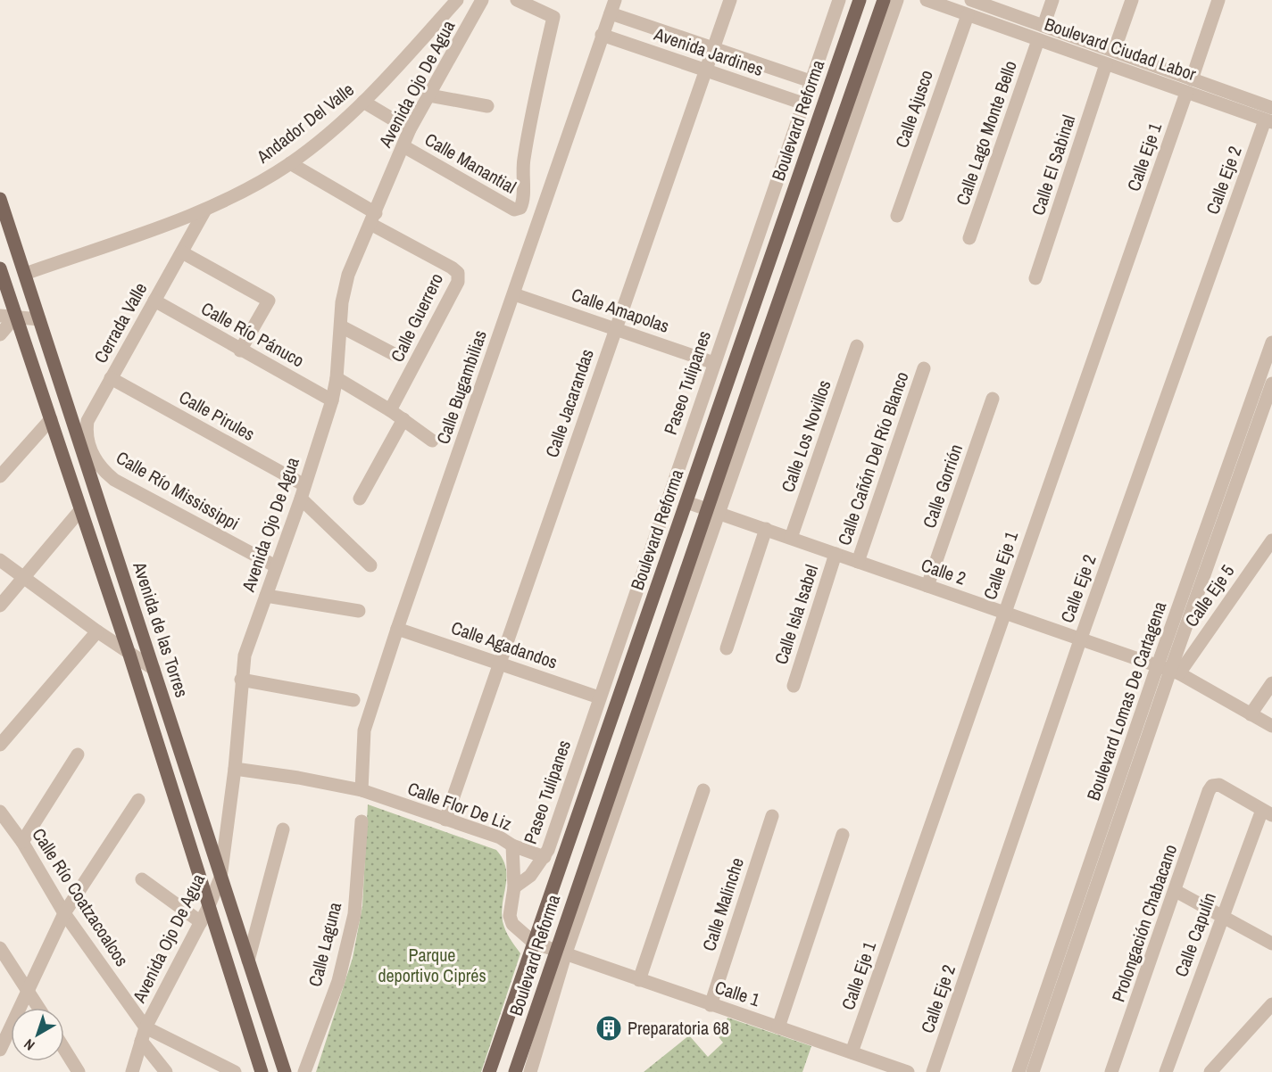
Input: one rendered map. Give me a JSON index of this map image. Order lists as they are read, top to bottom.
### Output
{
  "streets": {
    "main road": ["Boulevard Reforma", "Avenida de las Torres"],
    "street": [
      "Boulevard Ciudad Labor",
      "Avenida Jardines",
      "Avenida Ojo De Agua",
      "Calle Ajusco",
      "Andador Del Valle",
      "Calle Lago Monte Bello",
      "Calle Eje 1",
      "Calle Manantial",
      "Calle El Sabinal",
      "Calle Eje 2",
      "Calle Amapolas",
      "Calle Guerrero",
      "Cerrada Valle",
      "Calle Río Pánuco",
      "Paseo Tulipanes",
      "Calle Bugambilias",
      "Calle Jacarandas",
      "Calle Pirules",
      "Calle Los Novillos",
      "Calle Cañón Del Río Blanco",
      "Calle Gorrión",
      "Calle Río Mississippi",
      "Calle 2",
      "Calle Eje 5",
      "Calle Isla Isabel",
      "Calle Agadandos",
      "Boulevard Lomas De Cartagena",
      "Calle Flor De Liz",
      "Calle Río Coatzacoalcos",
      "Calle Malinche",
      "Prolongación Chabacano",
      "Calle Capulín",
      "Calle Laguna",
      "Calle 1"
    ]
  },
  "crossings": [
    ["Boulevard Ciudad Labor", "Calle Ajusco"],
    ["Boulevard Ciudad Labor", "Calle Lago Monte Bello"],
    ["Boulevard Ciudad Labor", "Calle Eje 1"],
    ["Boulevard Ciudad Labor", "Calle El Sabinal"],
    ["Boulevard Ciudad Labor", "Calle Eje 2"],
    ["Avenida Jardines", "Paseo Tulipanes"],
    ["Avenida Jardines", "Calle Bugambilias"],
    ["Avenida Jardines", "Calle Jacarandas"],
    ["Avenida Ojo De Agua", "Calle Manantial"],
    ["Avenida Ojo De Agua", "Calle Guerrero"],
    ["Avenida Ojo De Agua", "Calle Río Pánuco"],
    ["Avenida Ojo De Agua", "Calle Pirules"],
    ["Avenida Ojo De Agua", "Calle Río Mississippi"],
    ["Avenida Ojo De Agua", "Avenida de las Torres"],
    ["Avenida Ojo De Agua", "Calle Flor De Liz"],
    ["Avenida Ojo De Agua", "Calle Río Coatzacoalcos"],
    ["Boulevard Reforma", "Calle 2"],
    ["Boulevard Reforma", "Calle 1"],
    ["Andador Del Valle", "Calle Manantial"],
    ["Andador Del Valle", "Cerrada Valle"],
    ["Andador Del Valle", "Avenida de las Torres"],
    ["Calle Eje 1", "Calle 2"],
    ["Calle Eje 1", "Calle 1"],
    ["Calle Eje 2", "Calle 2"],
    ["Calle Amapolas", "Paseo Tulipanes"],
    ["Calle Amapolas", "Calle Bugambilias"],
    ["Calle Amapolas", "Calle Jacarandas"],
    ["Cerrada Valle", "Calle Río Pánuco"],
    ["Cerrada Valle", "Calle Pirules"],
    ["Cerrada Valle", "Calle Río Mississippi"],
    ["Paseo Tulipanes", "Calle Agadandos"],
    ["Paseo Tulipanes", "Calle Flor De Liz"],
    ["Paseo Tulipanes", "Calle 1"],
    ["Calle Bugambilias", "Calle Agadandos"],
    ["Calle Bugambilias", "Calle Flor De Liz"],
    ["Calle Jacarandas", "Calle Agadandos"],
    ["Calle Jacarandas", "Calle Flor De Liz"],
    ["Calle Los Novillos", "Calle 2"],
    ["Calle Cañón Del Río Blanco", "Calle 2"],
    ["Calle Gorrión", "Calle 2"],
    ["Calle 2", "Calle Eje 5"],
    ["Calle 2", "Calle Isla Isabel"],
    ["Calle 2", "Boulevard Lomas De Cartagena"],
    ["Calle Eje 5", "Boulevard Lomas De Cartagena"],
    ["Calle Malinche", "Calle 1"],
    ["Prolongación Chabacano", "Calle Capulín"]
  ],
  "parks": ["Parque deportivo Ciprés"],
  "places": {
    "building": ["Preparatoria 68"]
  },
  "north": "bottom left"
}
